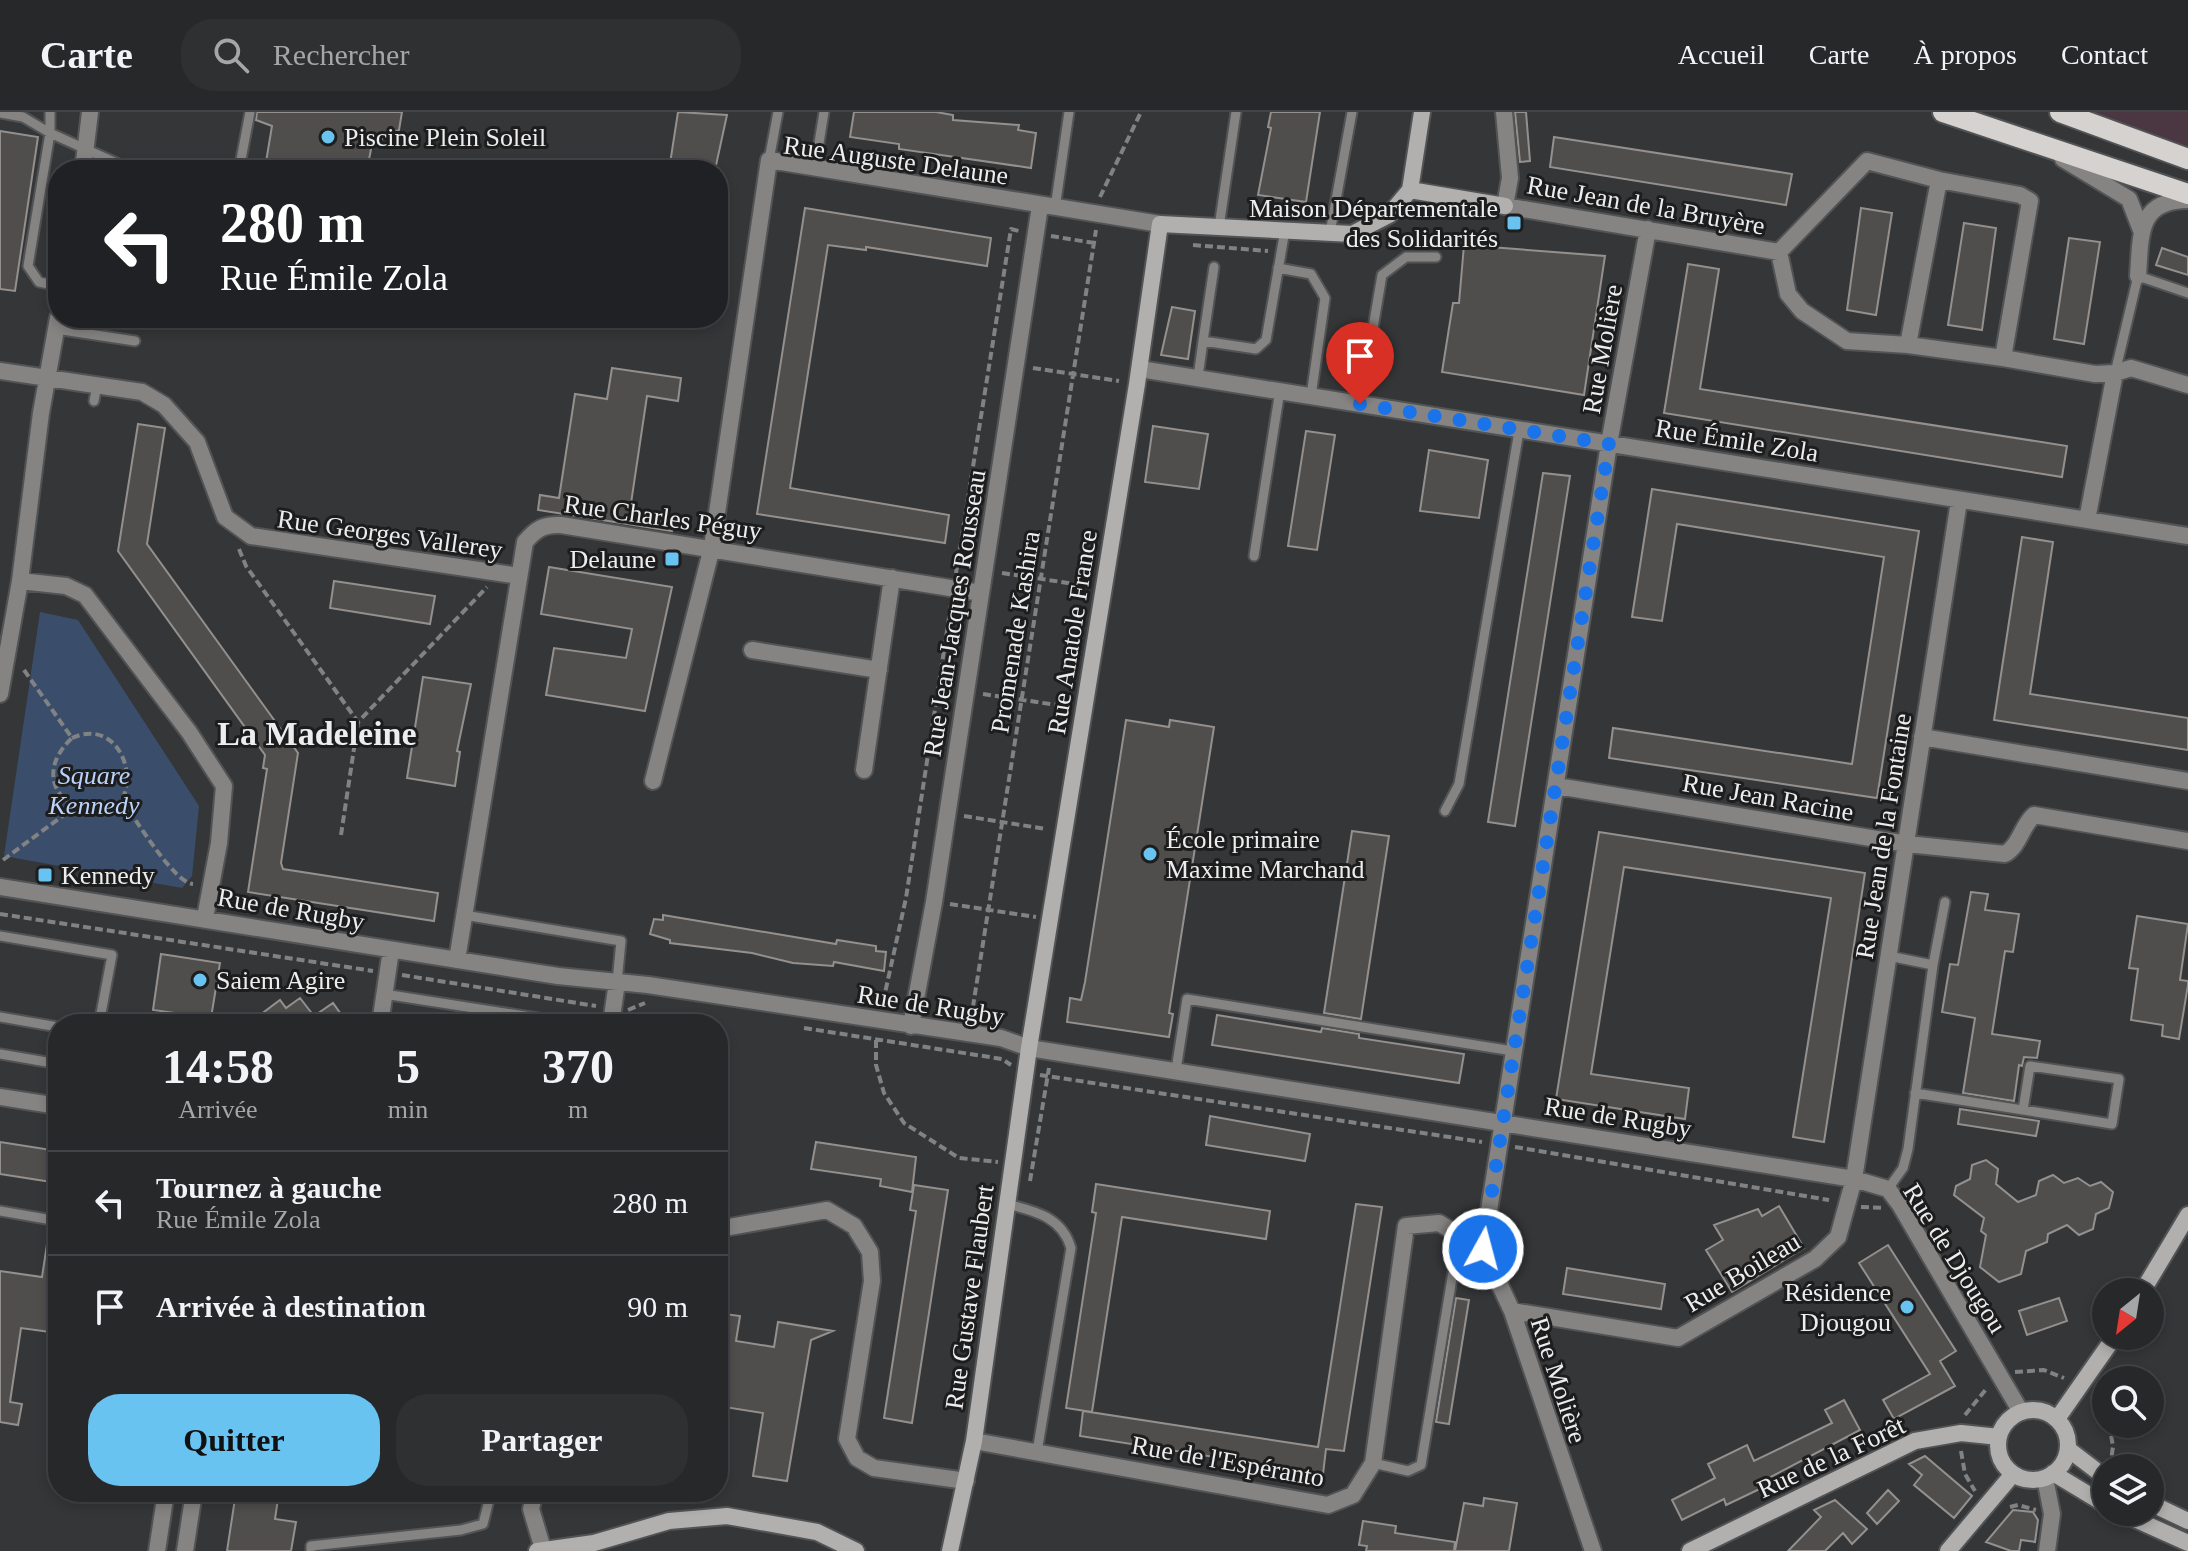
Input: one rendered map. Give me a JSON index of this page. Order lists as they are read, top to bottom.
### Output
{
  "streets": {
    "street": [
      "Rue Auguste Delaune",
      "Rue Jean de la Bruyère",
      "Rue Molière",
      "Rue Émile Zola",
      "Rue Charles Péguy",
      "Rue Georges Vallerey",
      "Rue Jean-Jacques Rousseau",
      "Rue Anatole France",
      "Rue Jean Racine",
      "Rue Jean de la Fontaine",
      "Rue de Rugby",
      "Rue de Djougou",
      "Rue Boileau",
      "Rue Gustave Flaubert",
      "Rue de la Forêt",
      "Rue de l'Espéranto"
    ],
    "path": ["Promenade Kashira"]
  },
  "crossings": [
    ["Rue Auguste Delaune", "Rue Charles Péguy"],
    ["Rue Auguste Delaune", "Rue Jean-Jacques Rousseau"],
    ["Rue Auguste Delaune", "Promenade Kashira"],
    ["Rue Auguste Delaune", "Rue Anatole France"],
    ["Rue Jean de la Bruyère", "Rue Molière"],
    ["Rue Molière", "Rue Émile Zola"],
    ["Rue Molière", "Rue Jean Racine"],
    ["Rue Molière", "Rue de Rugby"],
    ["Rue Molière", "Rue Boileau"],
    ["Rue Molière", "Rue de l'Espéranto"],
    ["Rue Émile Zola", "Rue Anatole France"],
    ["Rue Émile Zola", "Rue Jean de la Fontaine"],
    ["Rue Charles Péguy", "Rue Georges Vallerey"],
    ["Rue Charles Péguy", "Rue Jean-Jacques Rousseau"],
    ["Rue Charles Péguy", "Rue de Rugby"],
    ["Rue Jean-Jacques Rousseau", "Rue de Rugby"],
    ["Promenade Kashira", "Rue de Rugby"],
    ["Rue Anatole France", "Rue de Rugby"],
    ["Rue Anatole France", "Rue Gustave Flaubert"],
    ["Rue Jean Racine", "Rue Jean de la Fontaine"],
    ["Rue Jean de la Fontaine", "Rue de Rugby"],
    ["Rue Jean de la Fontaine", "Rue de Djougou"],
    ["Rue Jean de la Fontaine", "Rue Boileau"],
    ["Rue de Rugby", "Rue de Djougou"],
    ["Rue de Rugby", "Rue Boileau"],
    ["Rue de Rugby", "Rue Gustave Flaubert"],
    ["Rue de Djougou", "Rue Boileau"],
    ["Rue de Djougou", "Rue de la Forêt"],
    ["Rue Gustave Flaubert", "Rue de l'Espéranto"]
  ],
  "districts": ["La Madeleine"],
  "parks": ["Square Kennedy"],
  "places": {
    "other": [
      "Piscine Plein Soleil",
      "École primaire Maxime Marchand",
      "Saiem Agire",
      "Résidence Djougou"
    ],
    "transit": ["Maison Départementale des Solidarités", "Delaune", "Kennedy"]
  },
  "north": "bottom left",
  "page": {
    "header": "Carte",
    "search": "Rechercher",
    "nav": [
      "Accueil",
      "Carte",
      "À propos",
      "Contact"
    ],
    "turn": ["280 m", "Rue Émile Zola"],
    "eta": [
      "14:58",
      "Arrivée",
      "5",
      "min",
      "370",
      "m"
    ],
    "list": [
      {
        "name": "Tournez à gauche",
        "note": "Rue Émile Zola",
        "value": "280 m"
      },
      {
        "name": "Arrivée à destination",
        "value": "90 m"
      }
    ],
    "buttons": ["Quitter", "Partager"]
  }
}
